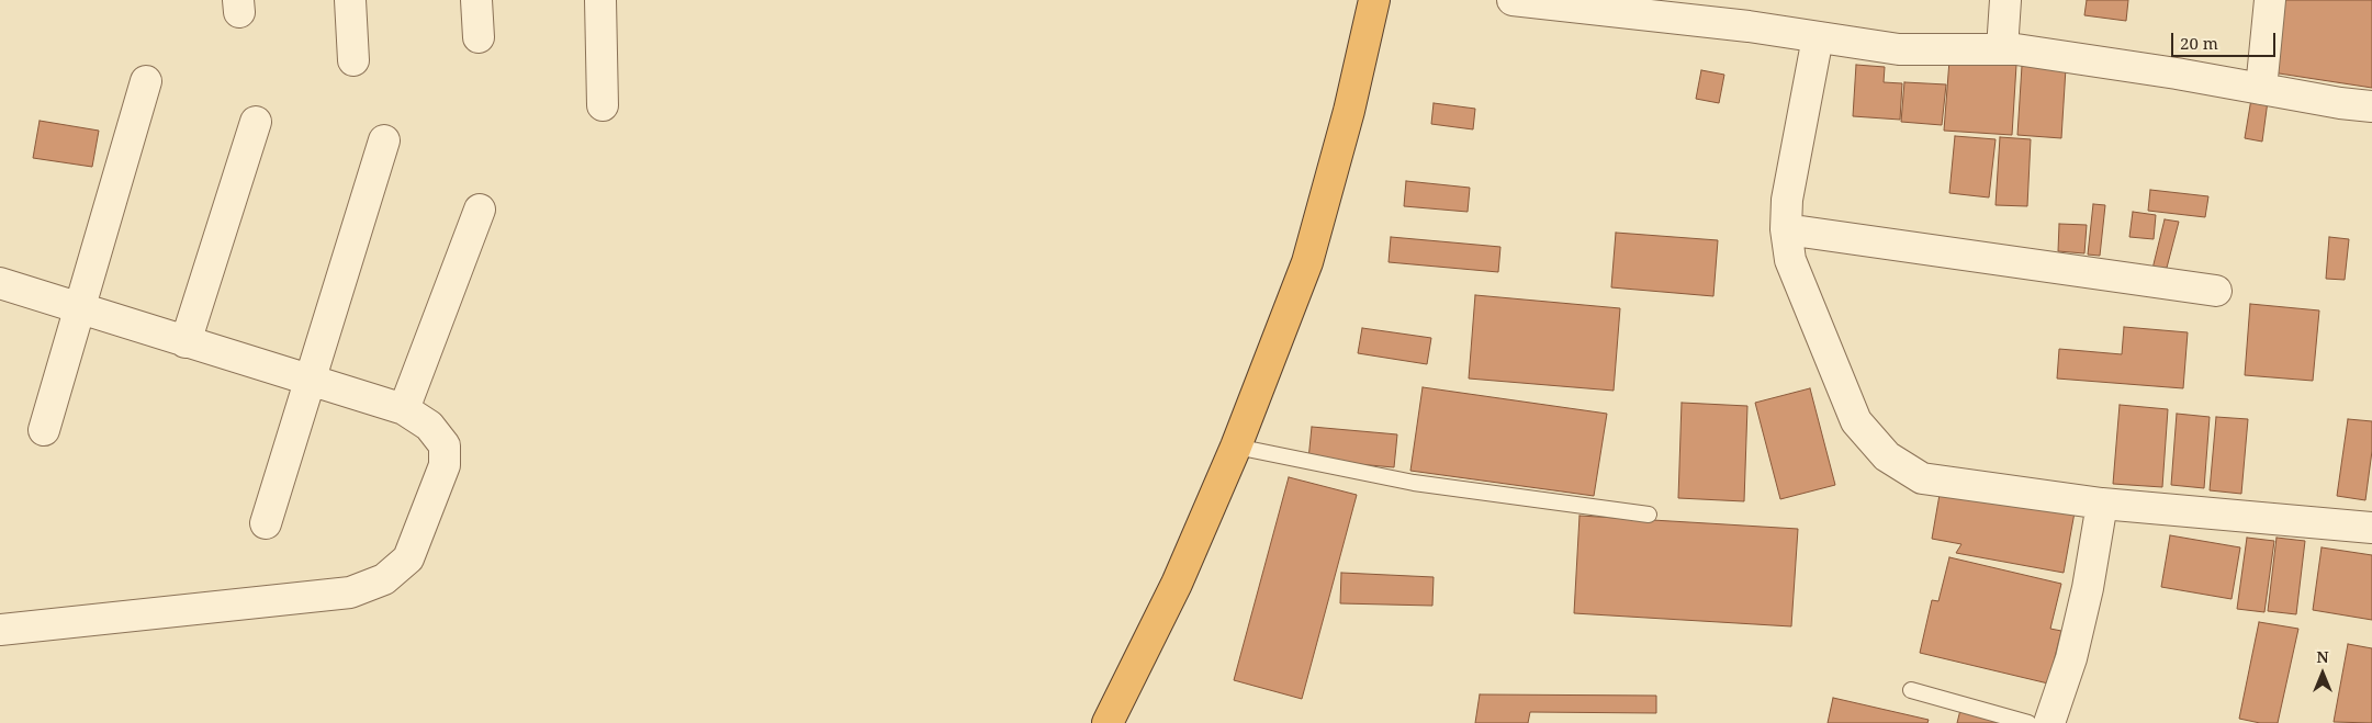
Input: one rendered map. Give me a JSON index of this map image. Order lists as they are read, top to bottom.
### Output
{
  "scale_bar": "20 m",
  "north": "top"
}
